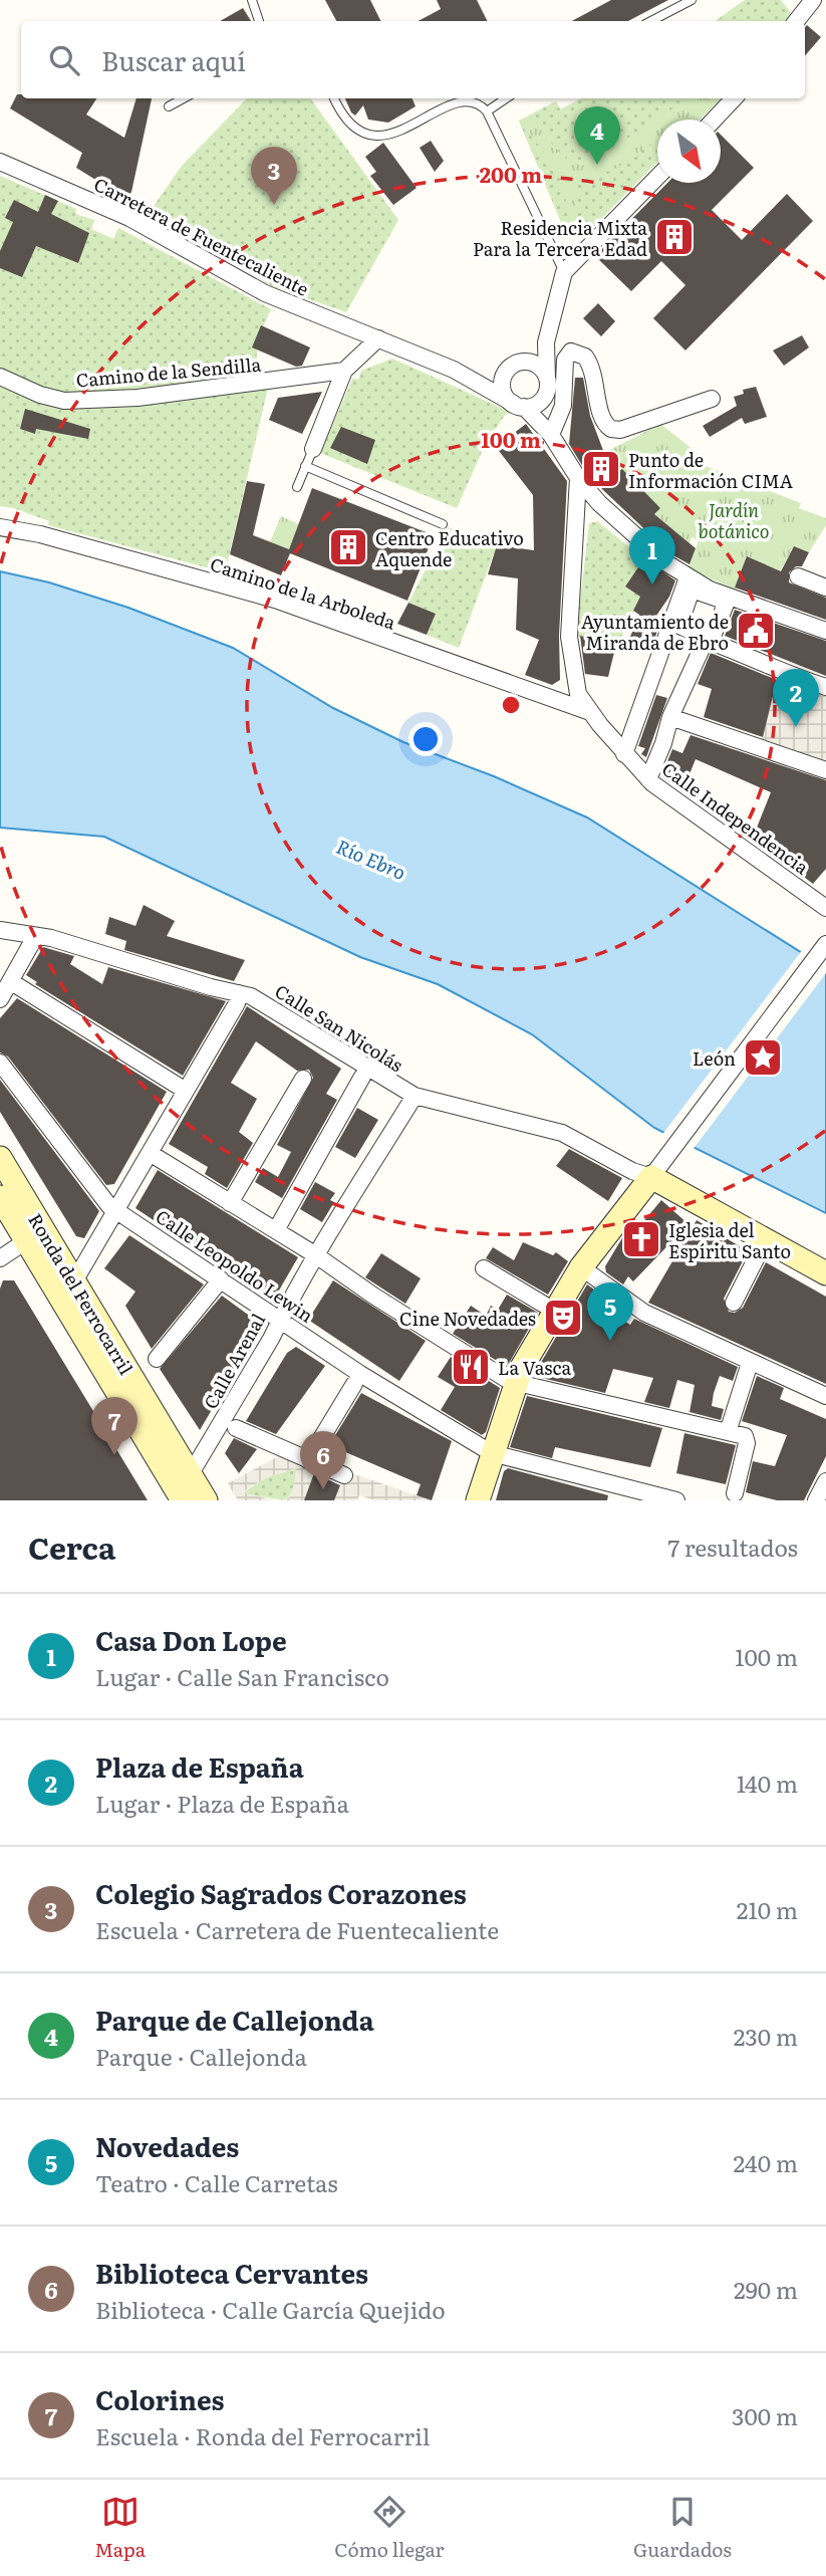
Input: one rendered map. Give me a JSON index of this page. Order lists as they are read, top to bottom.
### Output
{
  "streets": {
    "main road": ["Ronda del Ferrocarril"],
    "street": [
      "Carretera de Fuentecaliente",
      "Camino de la Sendilla",
      "Camino de la Arboleda",
      "Calle Independencia",
      "Calle San Nicolás",
      "Calle Leopoldo Lewin",
      "Calle Arenal"
    ]
  },
  "crossings": [
    ["Camino de la Arboleda", "Calle Independencia"],
    ["Calle San Nicolás", "Calle Arenal"],
    ["Calle Leopoldo Lewin", "Calle Arenal"],
    ["Ronda del Ferrocarril", "Calle Arenal"]
  ],
  "water": ["Río Ebro"],
  "parks": ["Jardín botánico"],
  "places": {
    "building": ["Residencia Mixta Para la Tercera Edad", "Punto de Información CIMA", "Centro Educativo Aquende"],
    "public building": ["Ayuntamiento de Miranda de Ebro"],
    "place": ["León"],
    "church": ["Iglesia del Espíritu Santo"],
    "theatre": ["Cine Novedades"],
    "restaurant": ["La Vasca"]
  },
  "north": "bottom right",
  "page": {
    "search": "Buscar aquí",
    "pins": [
      "4",
      "3",
      "1",
      "2",
      "5",
      "7",
      "6"
    ],
    "heading": ["Cerca", "7 resultados"],
    "list": [
      {
        "mark": "1",
        "name": "Casa Don Lope",
        "note": "Lugar · Calle San Francisco",
        "value": "100 m"
      },
      {
        "mark": "2",
        "name": "Plaza de España",
        "note": "Lugar · Plaza de España",
        "value": "140 m"
      },
      {
        "mark": "3",
        "name": "Colegio Sagrados Corazones",
        "note": "Escuela · Carretera de Fuentecaliente",
        "value": "210 m"
      },
      {
        "mark": "4",
        "name": "Parque de Callejonda",
        "note": "Parque · Callejonda",
        "value": "230 m"
      },
      {
        "mark": "5",
        "name": "Novedades",
        "note": "Teatro · Calle Carretas",
        "value": "240 m"
      },
      {
        "mark": "6",
        "name": "Biblioteca Cervantes",
        "note": "Biblioteca · Calle García Quejido",
        "value": "290 m"
      },
      {
        "mark": "7",
        "name": "Colorines",
        "note": "Escuela · Ronda del Ferrocarril",
        "value": "300 m"
      }
    ],
    "nav": ["Mapa", "Cómo llegar", "Guardados"]
  },
  "rings": ["200 m", "100 m"]
}
